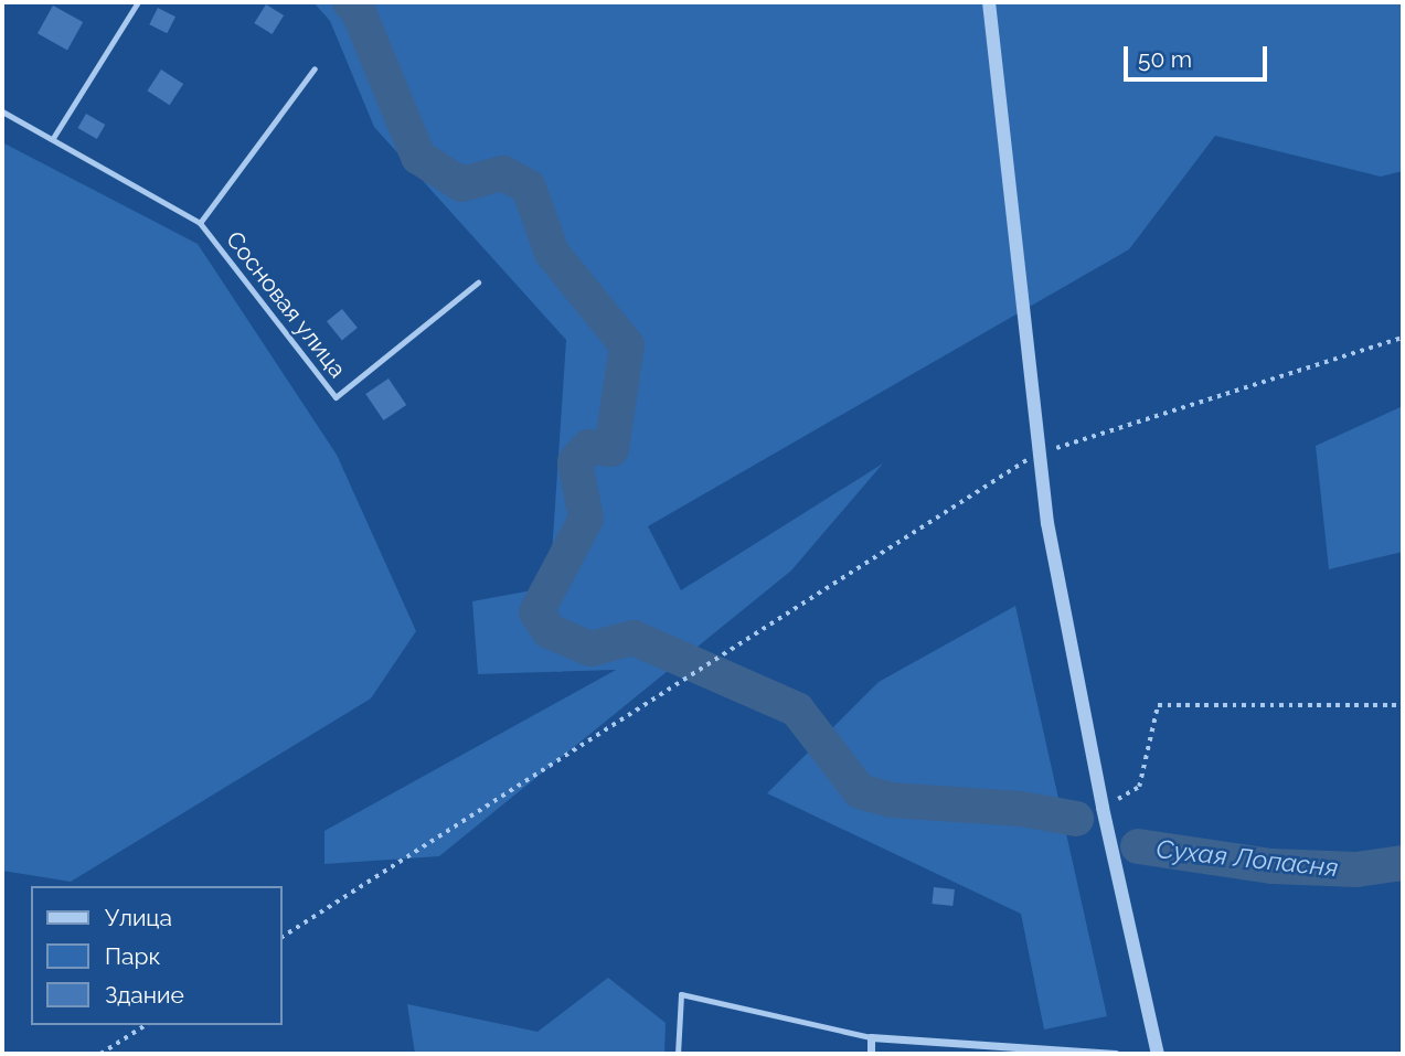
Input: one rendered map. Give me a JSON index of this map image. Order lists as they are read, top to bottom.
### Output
{
  "streets": {
    "lane": ["Сосновая улица"]
  },
  "water": ["Сухая Лопасня"],
  "legend": ["Улица", "Парк", "Здание"],
  "scale_bar": "50 m"
}
